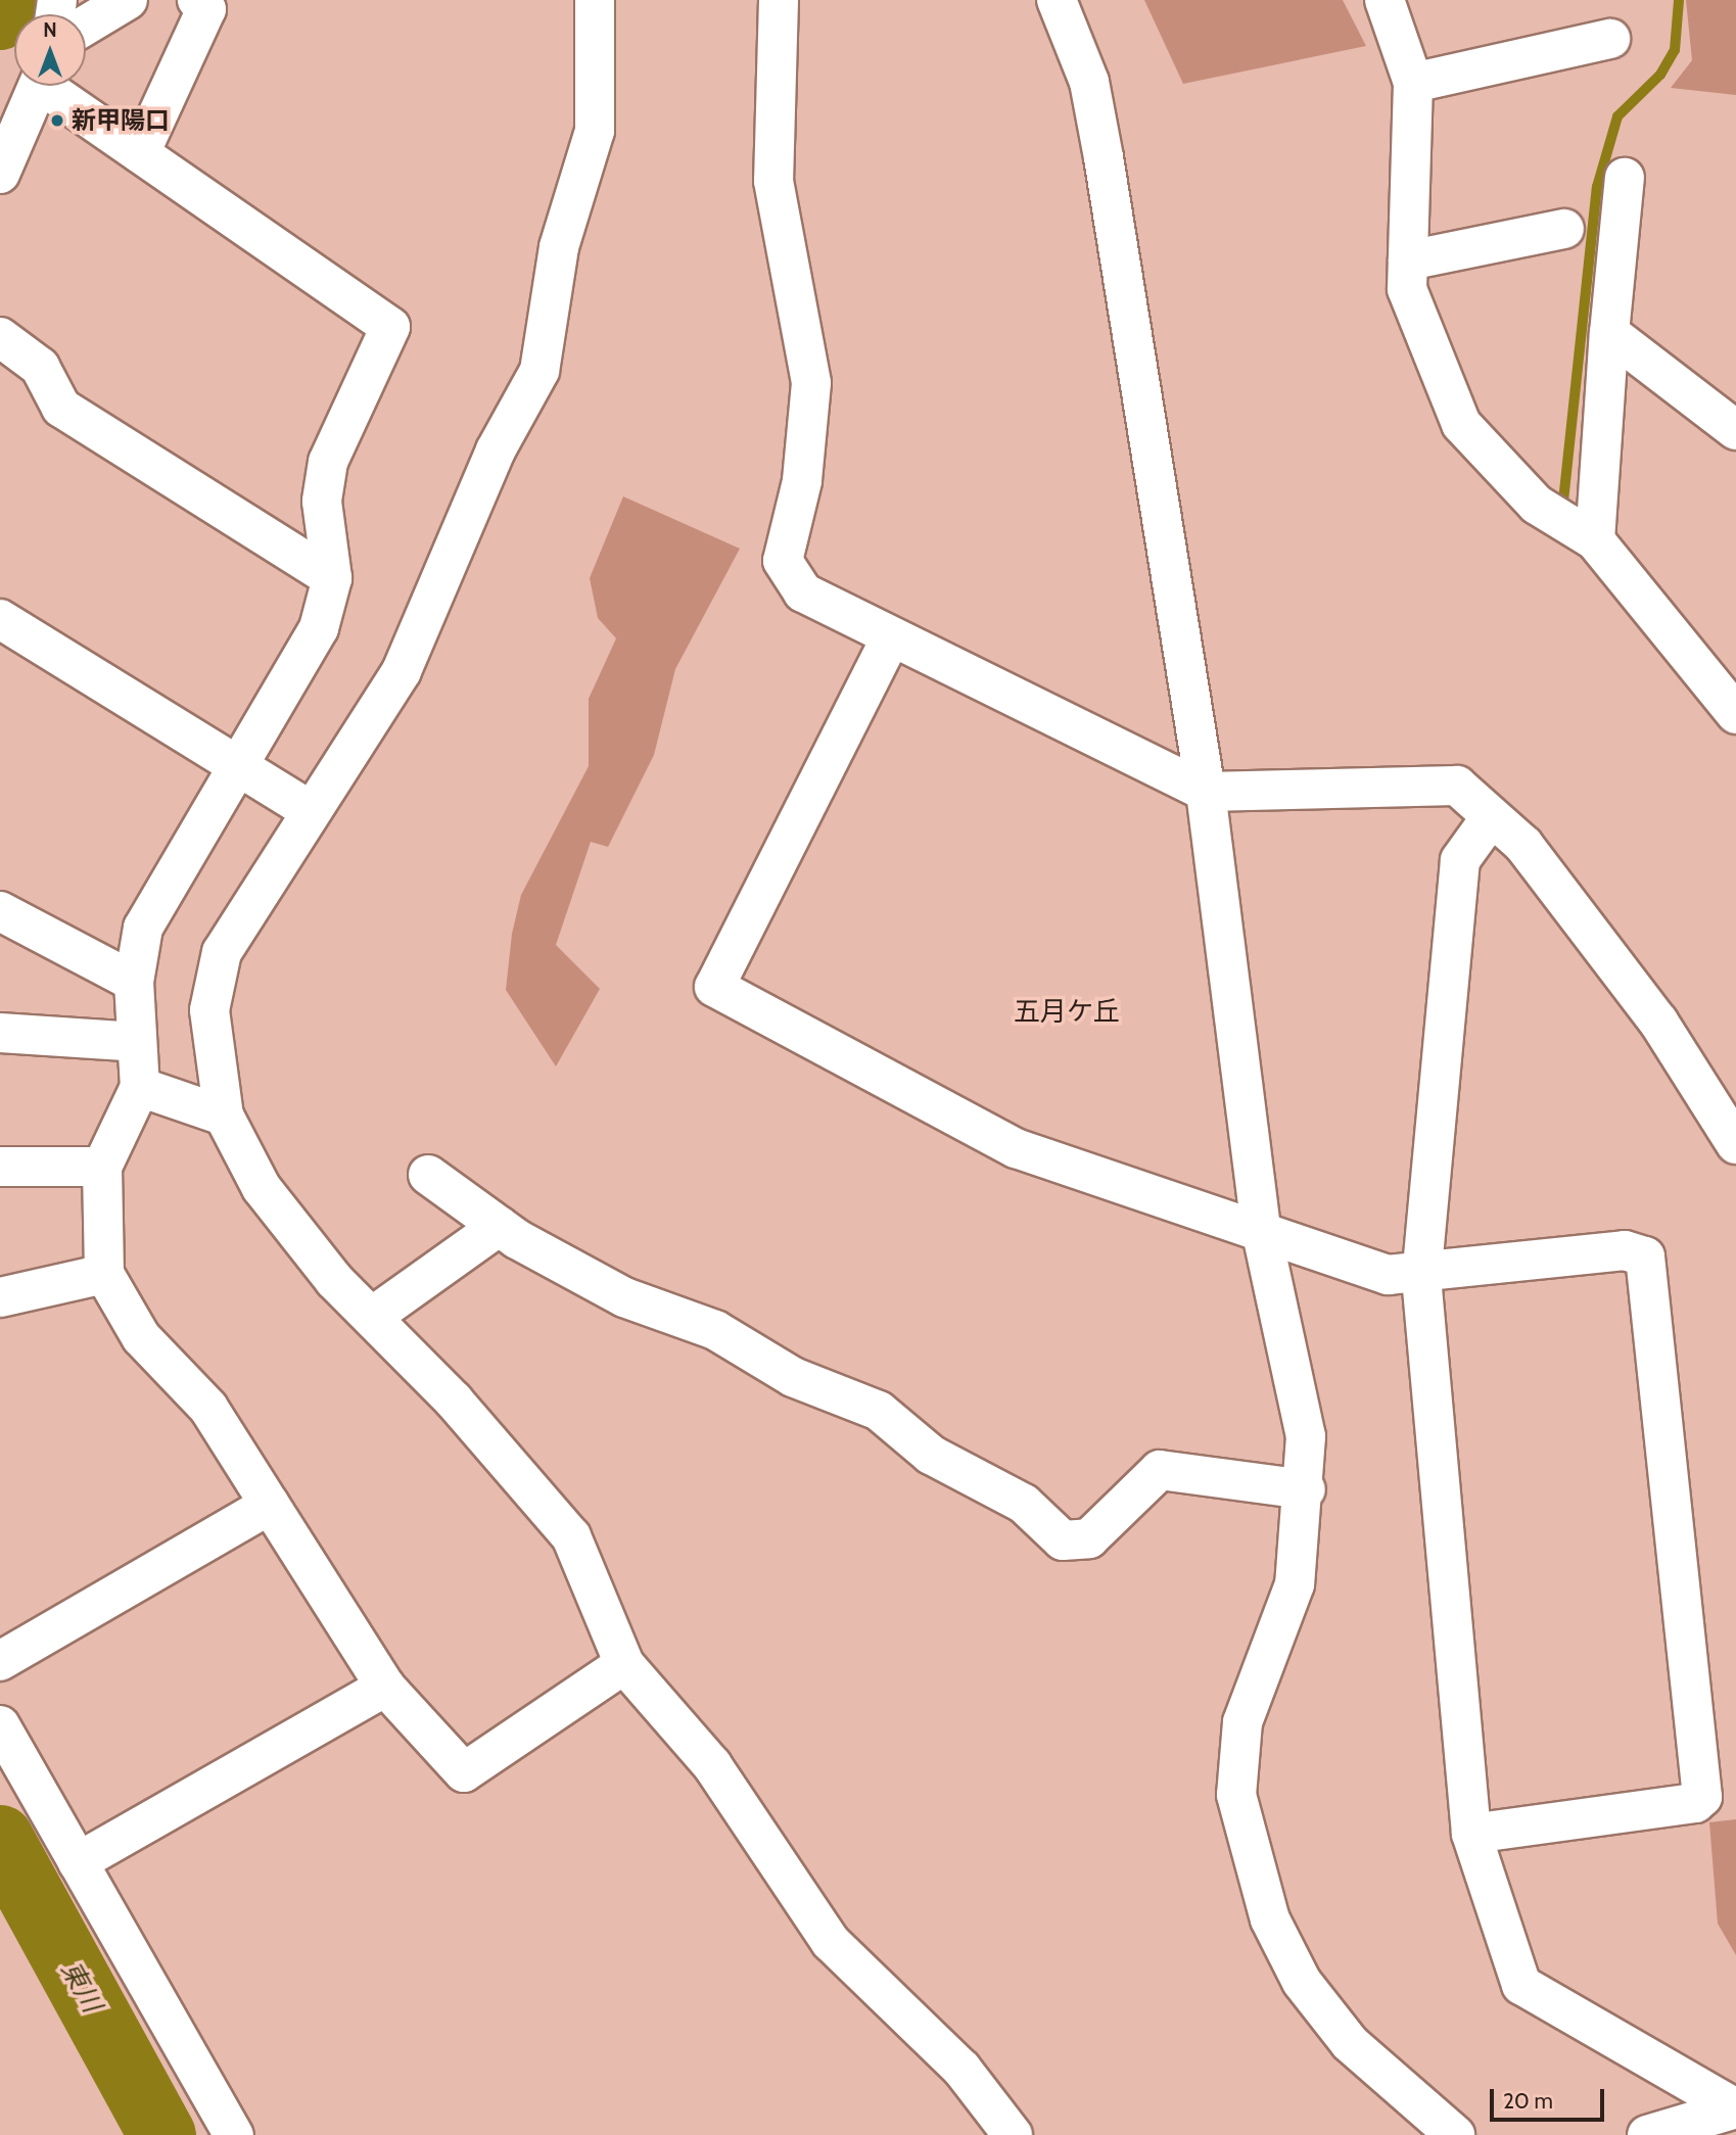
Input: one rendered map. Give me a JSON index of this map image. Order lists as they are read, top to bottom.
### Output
{
  "districts": ["五月ケ丘"],
  "water": ["東川"],
  "places": ["新甲陽口"],
  "scale_bar": "20 m",
  "north": "top"
}
